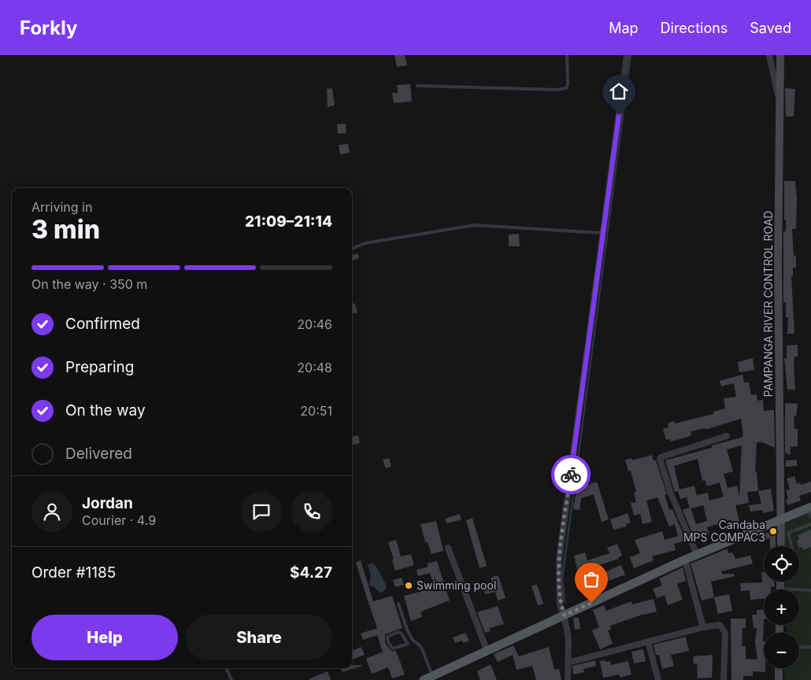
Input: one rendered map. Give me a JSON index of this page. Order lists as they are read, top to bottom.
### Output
{
  "streets": {
    "main road": ["PAMPANGA RIVER CONTROL ROAD"]
  },
  "places": ["Candaba MPS COMPAC3", "Swimming pool"],
  "page": {
    "header": "Forkly",
    "nav": ["Map", "Directions", "Saved"],
    "heading": ["3 min", "Arriving in", "21:09–21:14"],
    "panel": [
      "Jordan",
      "Courier · 4.9",
      "Order #1185",
      "$4.27"
    ],
    "bar": "On the way · 350 m",
    "list": [
      ["Confirmed", "20:46"],
      ["Preparing", "20:48"],
      ["On the way", "20:51"],
      "Delivered"
    ],
    "map_buttons": ["+", "−"],
    "buttons": ["Help", "Share"]
  }
}
